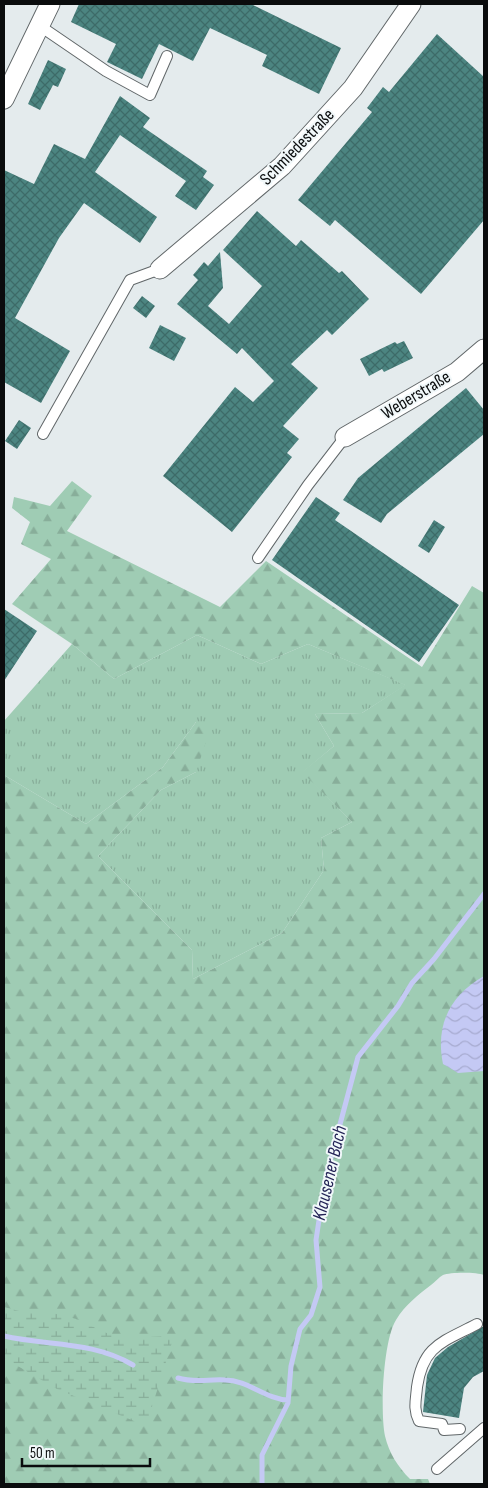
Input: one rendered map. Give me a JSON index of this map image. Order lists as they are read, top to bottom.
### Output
{
  "streets": {
    "street": ["Schmiedestraße", "Weberstraße"]
  },
  "water": ["Klausener Bach"],
  "scale_bar": "50 m"
}
